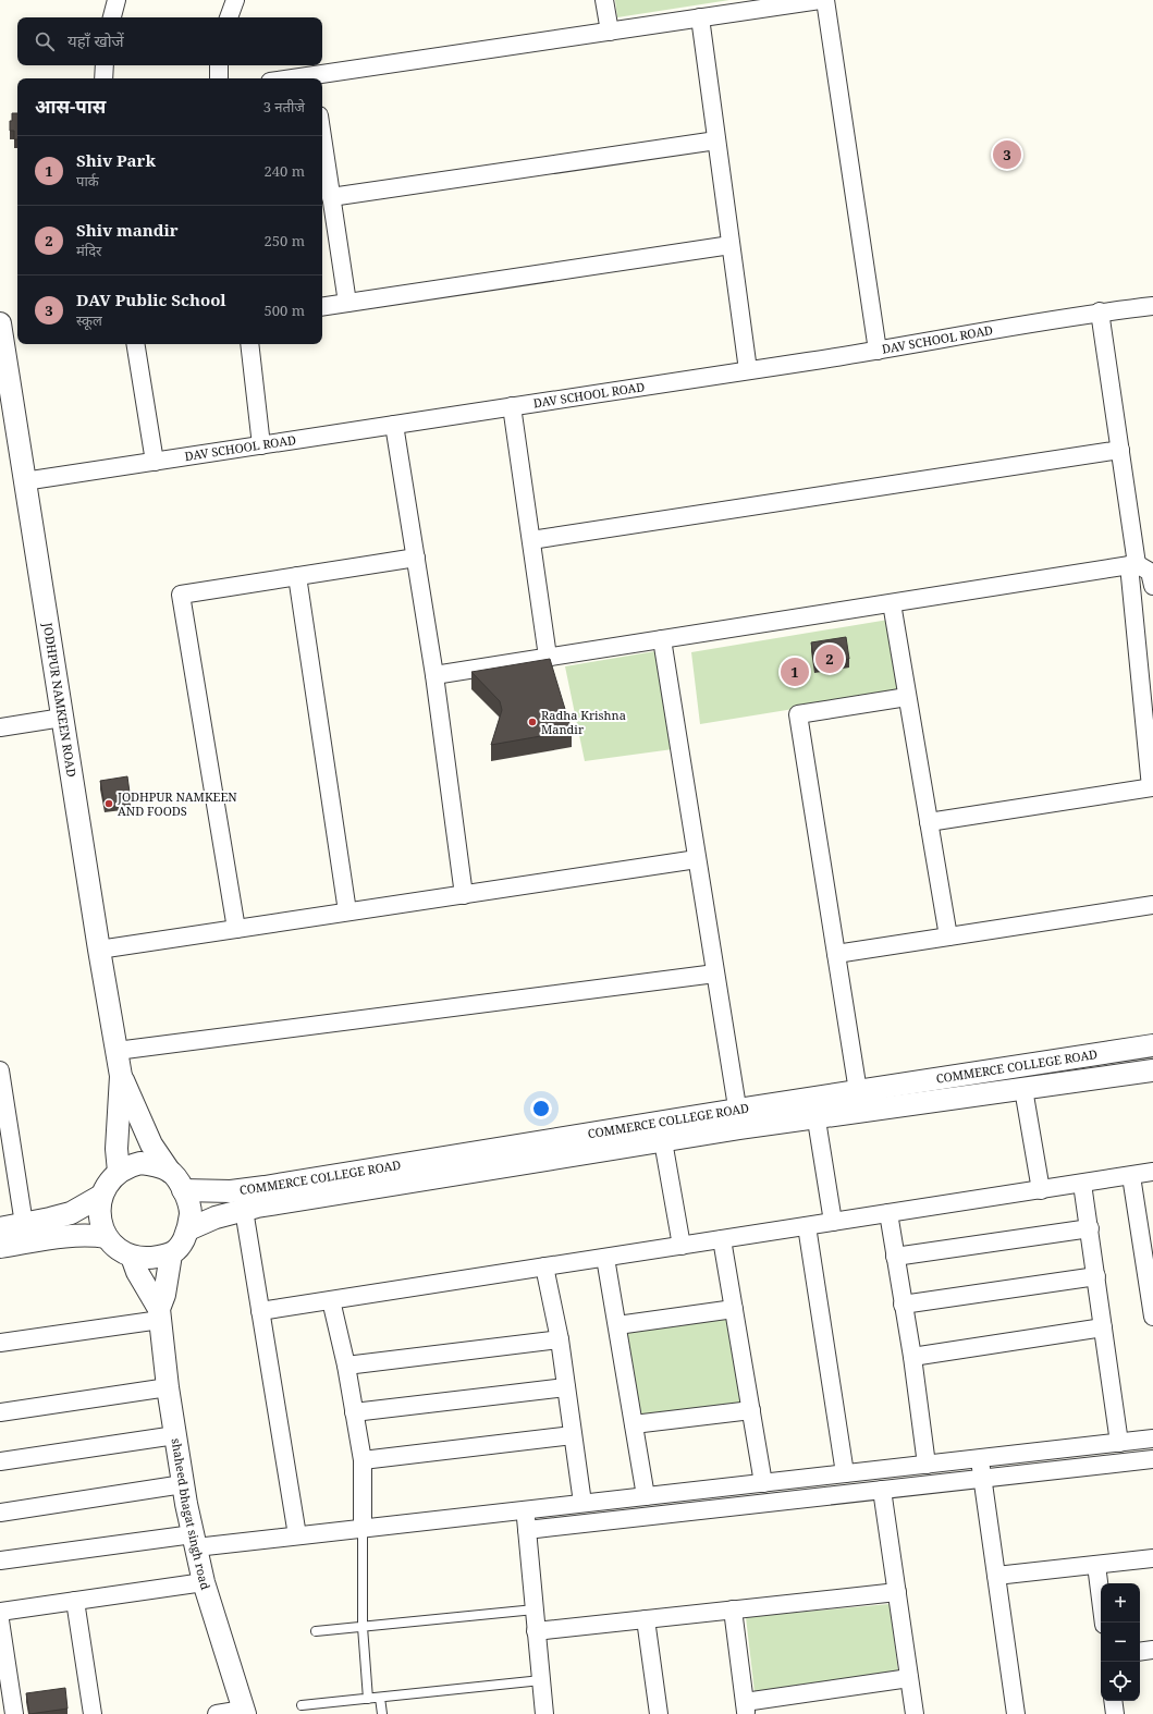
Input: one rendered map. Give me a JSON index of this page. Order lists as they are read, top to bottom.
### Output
{
  "streets": {
    "street": [
      "DAV SCHOOL ROAD",
      "JODHPUR NAMKEEN ROAD",
      "COMMERCE COLLEGE ROAD",
      "shaheed bhagat singh road"
    ]
  },
  "crossings": [
    ["DAV SCHOOL ROAD", "JODHPUR NAMKEEN ROAD"]
  ],
  "places": ["Radha Krishna Mandir", "JODHPUR NAMKEEN AND FOODS"],
  "page": {
    "search": "यहाँ खोजें",
    "heading": ["आस-पास", "3 नतीजे"],
    "list": [
      {
        "mark": "1",
        "name": "Shiv Park",
        "note": "पार्क",
        "value": "240 m"
      },
      {
        "mark": "2",
        "name": "Shiv mandir",
        "note": "मंदिर",
        "value": "250 m"
      },
      {
        "mark": "3",
        "name": "DAV Public School",
        "note": "स्कूल",
        "value": "500 m"
      }
    ],
    "pins": ["3", "2", "1"],
    "map_buttons": ["+", "−"]
  }
}
